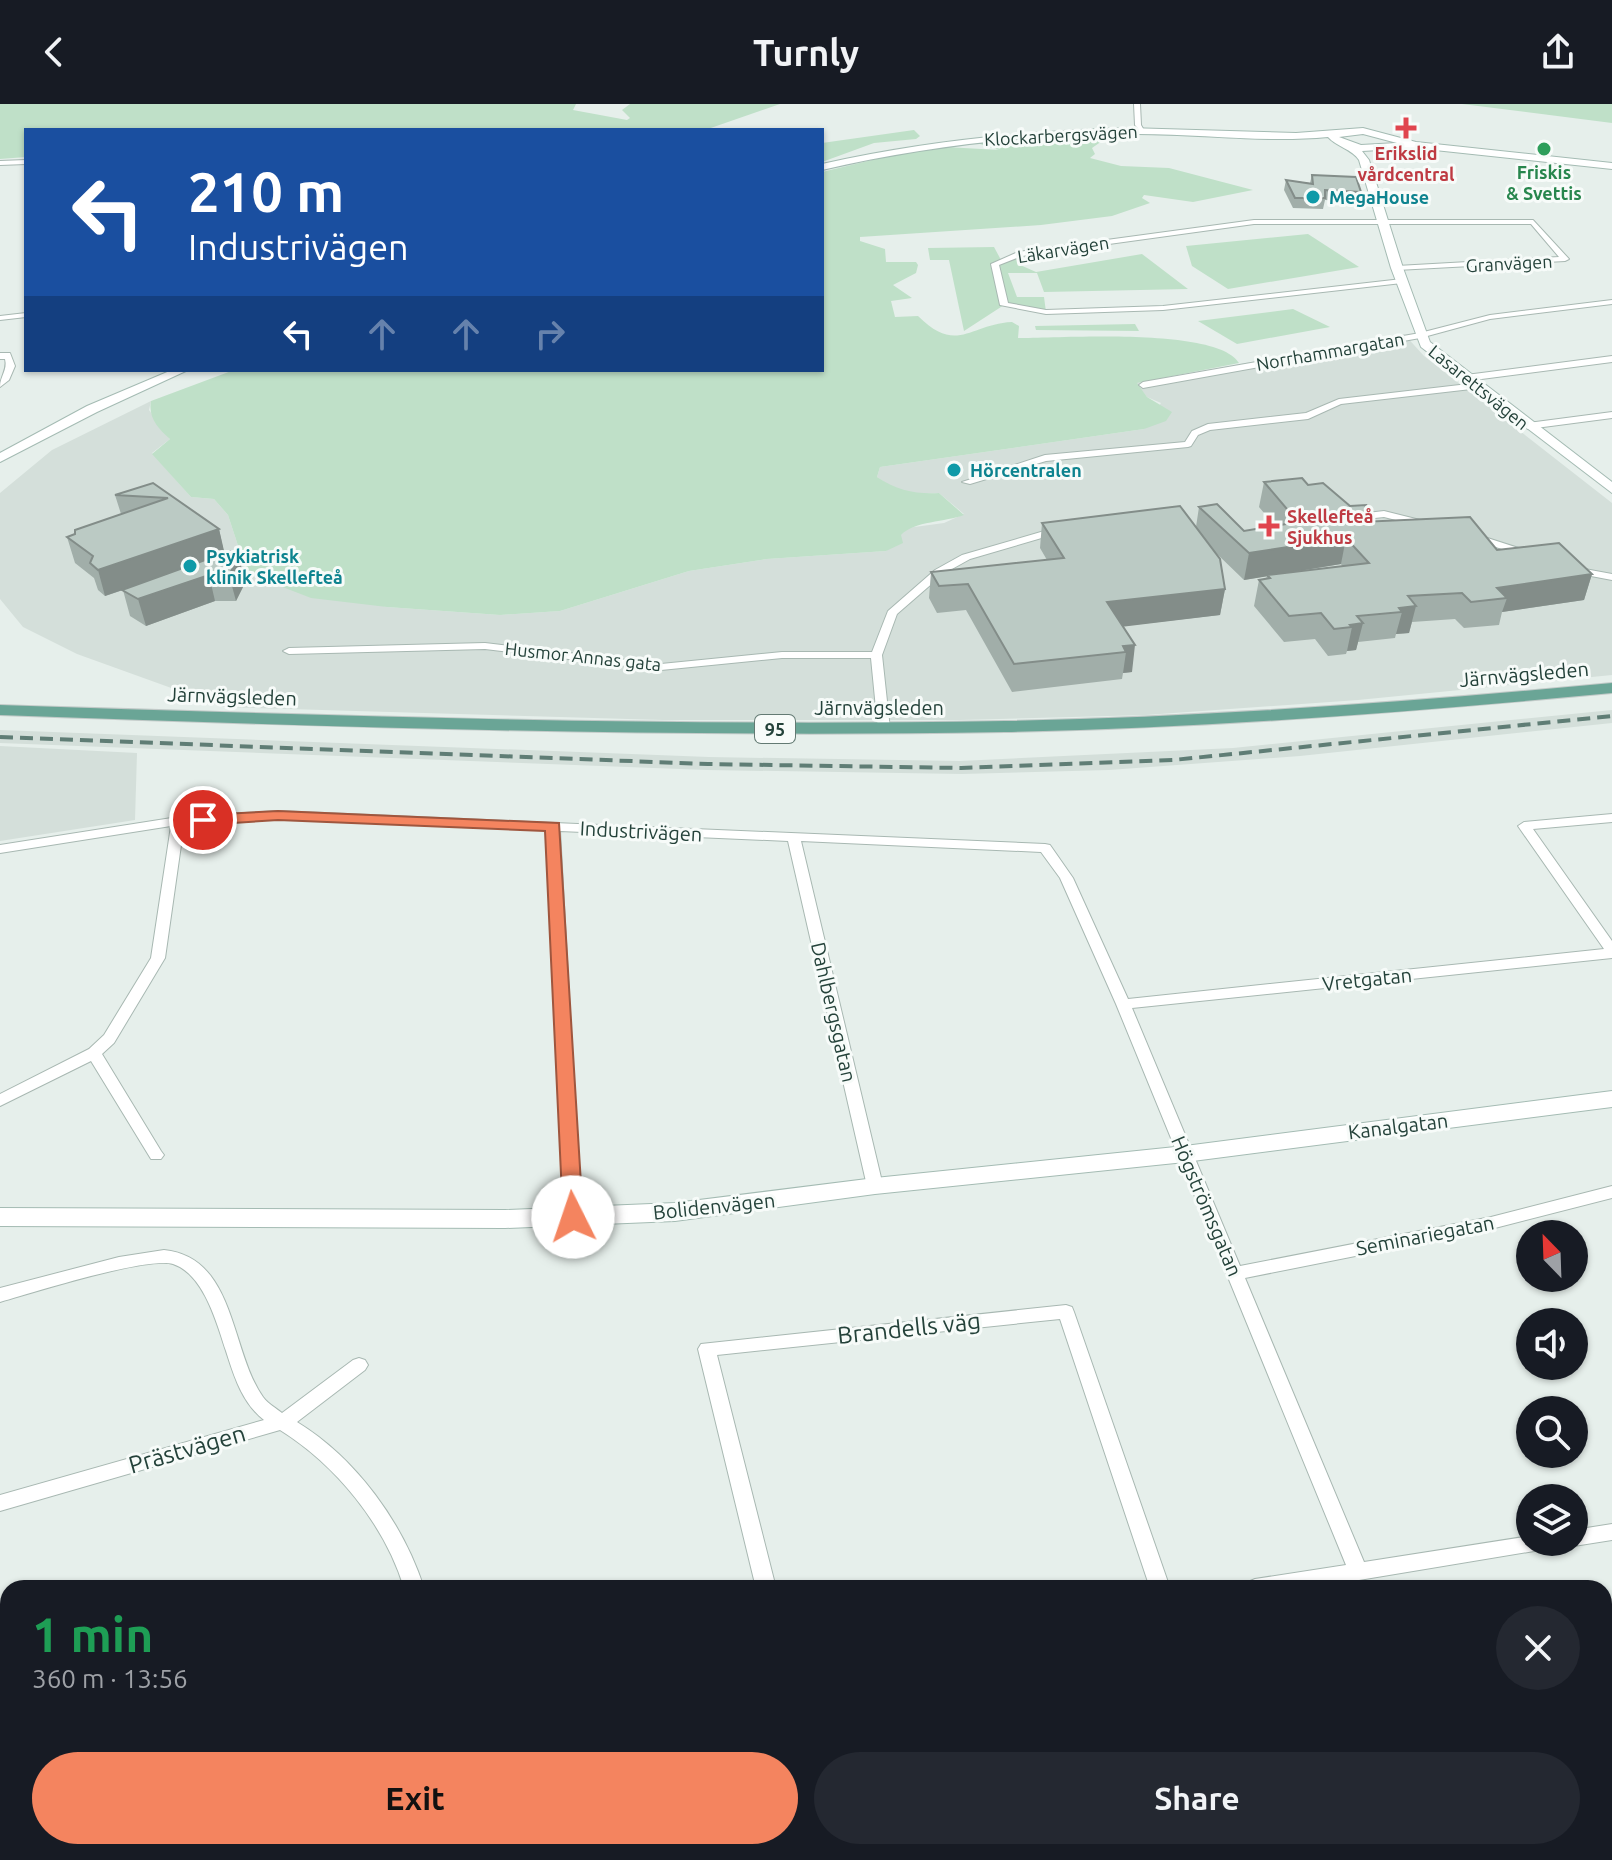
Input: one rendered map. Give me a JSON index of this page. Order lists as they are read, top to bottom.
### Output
{
  "streets": {
    "main road": [
      "Klockarbergsvägen",
      "Lasarettsvägen",
      "Järnvägsleden",
      "95",
      "Kanalgatan",
      "Bolidenvägen"
    ],
    "street": [
      "Läkarvägen",
      "Granvägen",
      "Norrhammargatan",
      "Husmor Annas gata",
      "Industrivägen",
      "Vretgatan",
      "Dahlbergsgatan",
      "Högströmsgatan",
      "Seminariegatan",
      "Brandells väg",
      "Prästvägen"
    ]
  },
  "crossings": [
    ["Läkarvägen", "Granvägen"],
    ["Läkarvägen", "Lasarettsvägen"],
    ["Granvägen", "Lasarettsvägen"],
    ["Norrhammargatan", "Lasarettsvägen"],
    ["Industrivägen", "Dahlbergsgatan"],
    ["Industrivägen", "Högströmsgatan"],
    ["Vretgatan", "Högströmsgatan"],
    ["Dahlbergsgatan", "Bolidenvägen"],
    ["Kanalgatan", "Bolidenvägen"],
    ["Kanalgatan", "Högströmsgatan"],
    ["Bolidenvägen", "Högströmsgatan"],
    ["Högströmsgatan", "Seminariegatan"]
  ],
  "places": {
    "health": ["Erikslid vårdcentral", "Skellefteå Sjukhus"],
    "other": [
      "Friskis & Svettis",
      "MegaHouse",
      "Hörcentralen",
      "Psykiatrisk klinik Skellefteå"
    ]
  },
  "north": "top left",
  "page": {
    "header": "Turnly",
    "turn": ["210 m", "Industrivägen"],
    "heading": ["1 min", "360 m · 13:56"],
    "buttons": ["Exit", "Share"]
  }
}
